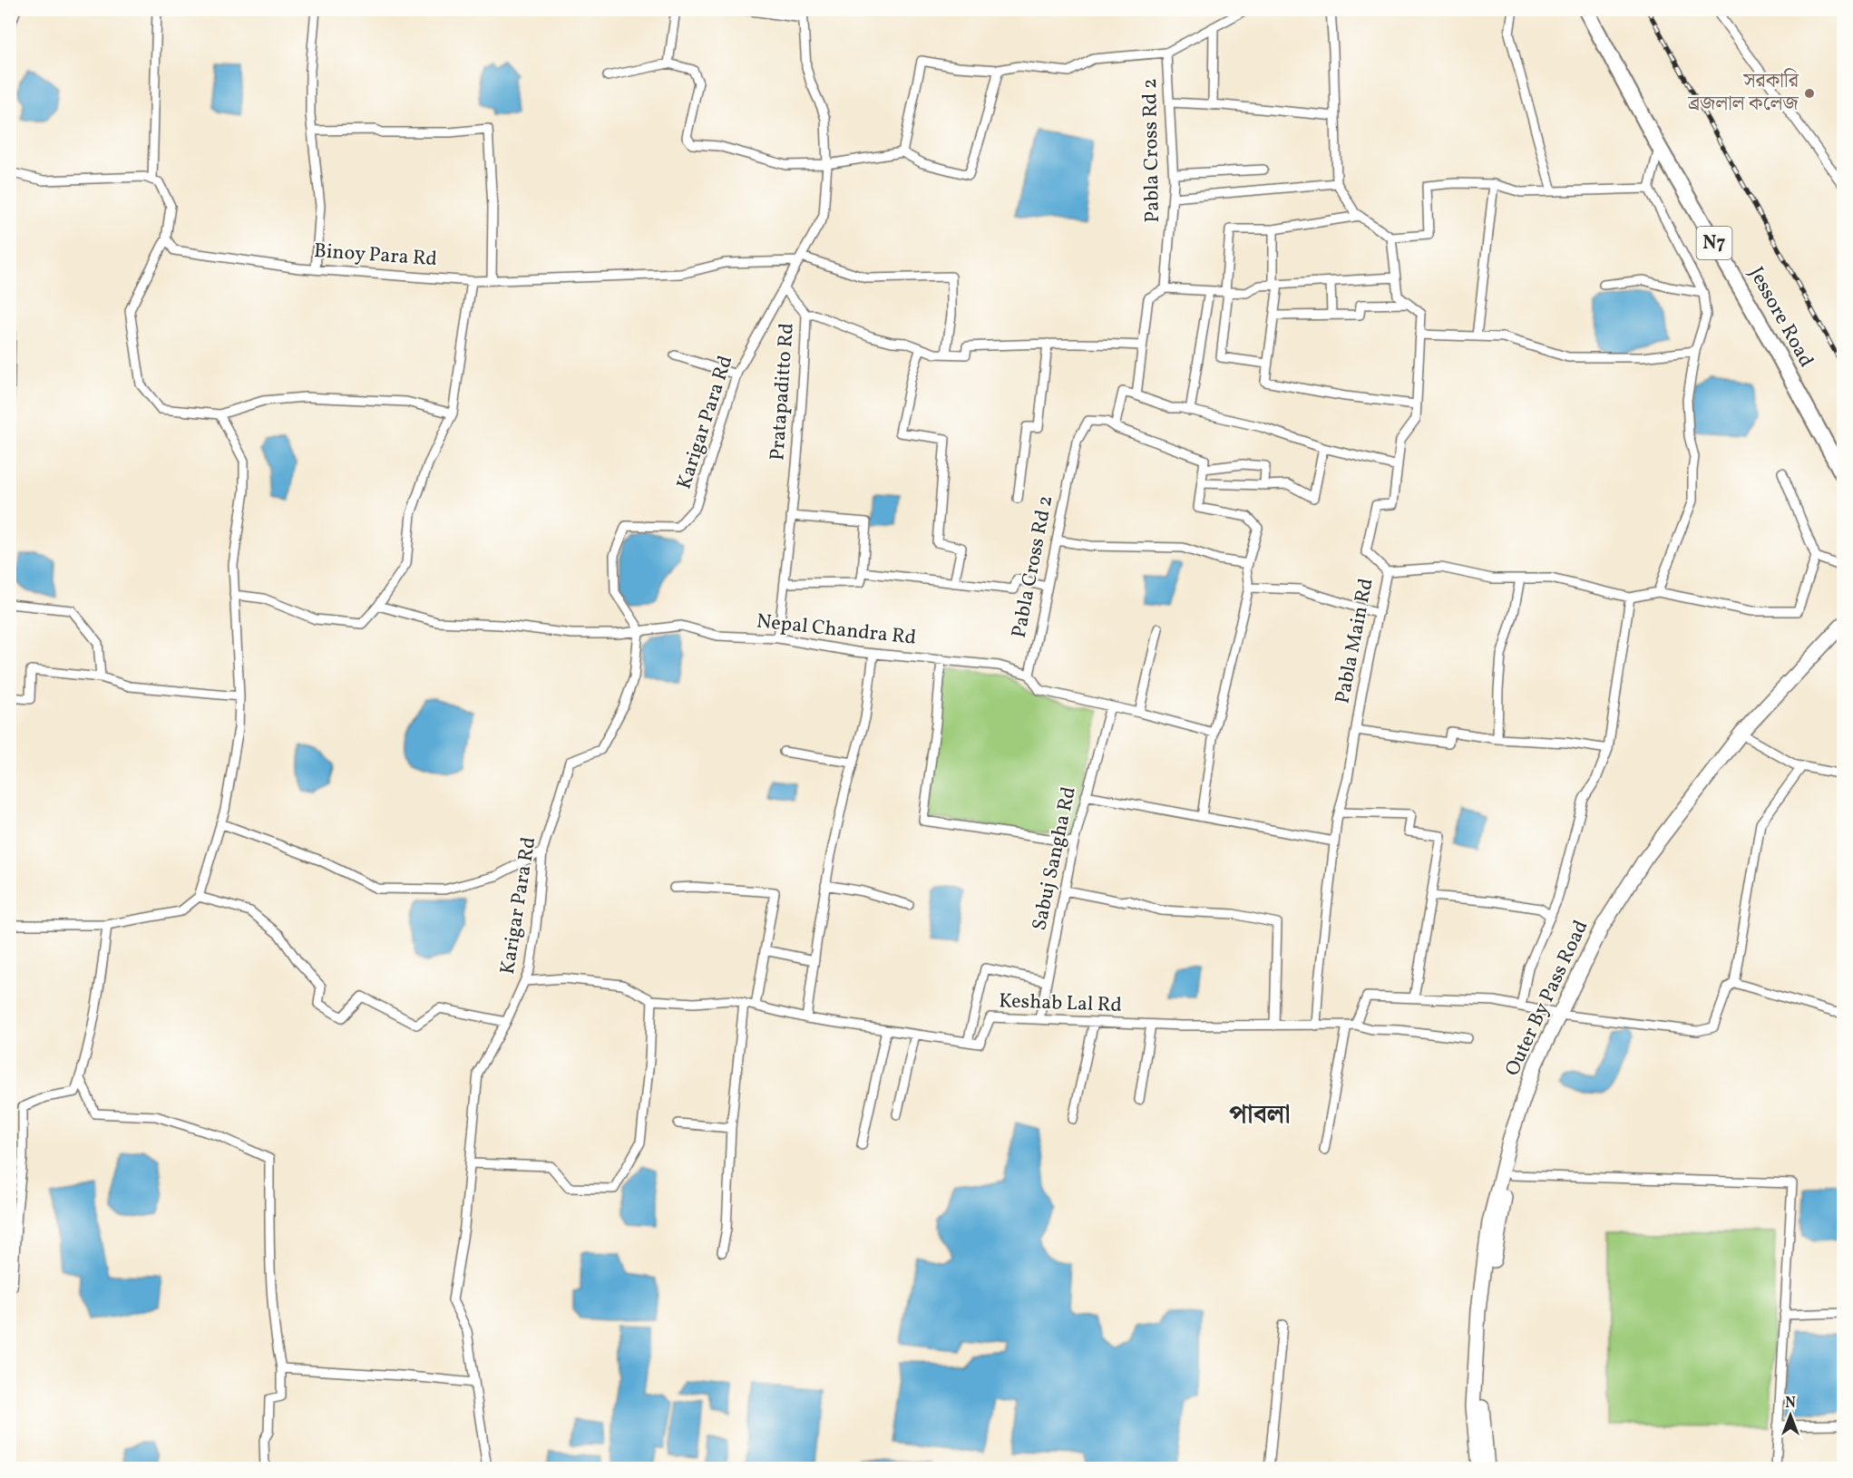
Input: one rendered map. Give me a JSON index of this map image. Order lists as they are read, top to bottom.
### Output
{
  "streets": {
    "highway": ["N7", "Jessore Road"],
    "main road": ["Outer By Pass Road"],
    "street": [
      "Pabla Cross Rd 2",
      "Binoy Para Rd",
      "Pratapaditto Rd",
      "Karigar Para Rd",
      "Nepal Chandra Rd",
      "Pabla Main Rd",
      "Sabuj Sangha Rd",
      "Keshab Lal Rd"
    ]
  },
  "crossings": [
    ["Pabla Cross Rd 2", "Nepal Chandra Rd"],
    ["Pratapaditto Rd", "Karigar Para Rd"],
    ["Pratapaditto Rd", "Nepal Chandra Rd"],
    ["Karigar Para Rd", "Nepal Chandra Rd"],
    ["Pabla Main Rd", "Keshab Lal Rd"],
    ["Sabuj Sangha Rd", "Keshab Lal Rd"]
  ],
  "districts": ["পাবলা"],
  "places": ["সরকারি ব্রজলাল কলেজ"],
  "north": "top"
}
